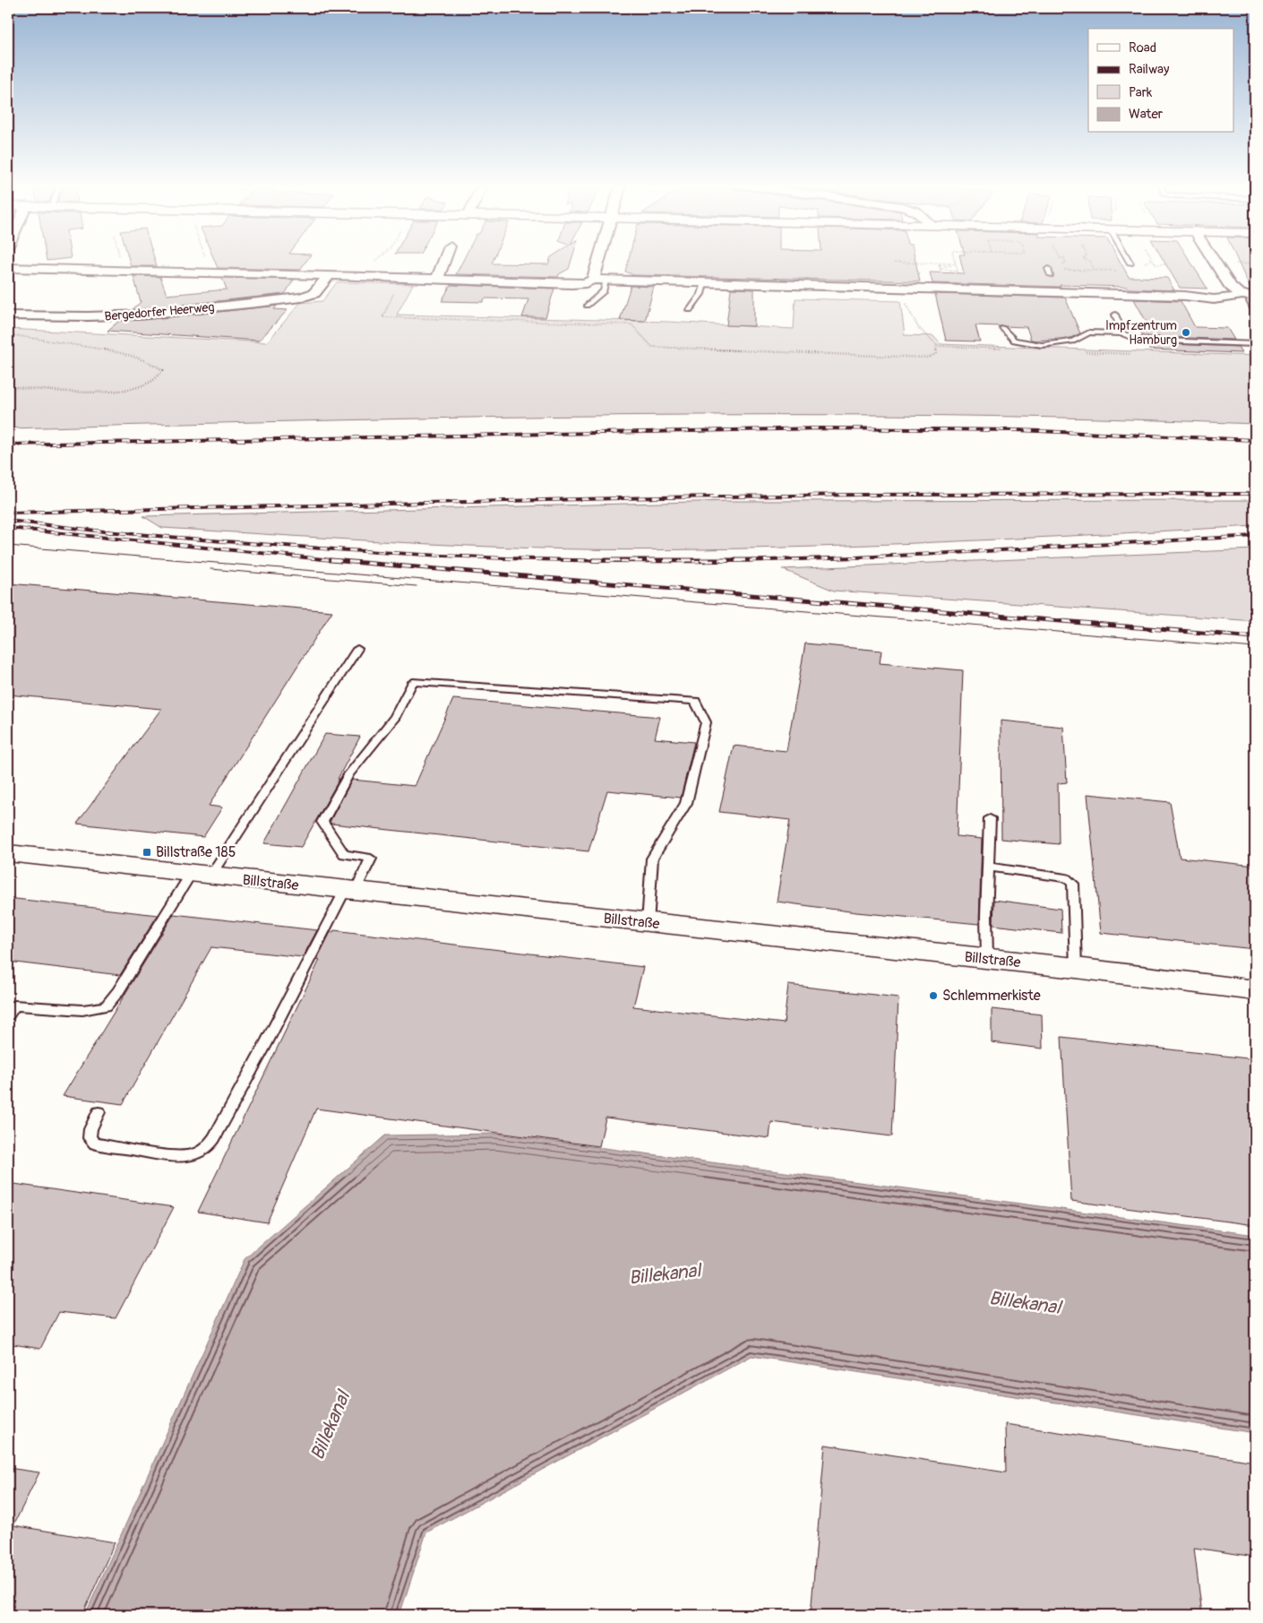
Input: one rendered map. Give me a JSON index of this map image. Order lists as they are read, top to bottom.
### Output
{
  "streets": {
    "street": ["Bergedorfer Heerweg", "Billstraße"]
  },
  "water": ["Billekanal"],
  "places": {
    "other": ["Impfzentrum Hamburg", "Schlemmerkiste"],
    "transit": ["Billstraße 185"]
  },
  "legend": [
    "Road",
    "Railway",
    "Park",
    "Water"
  ]
}
